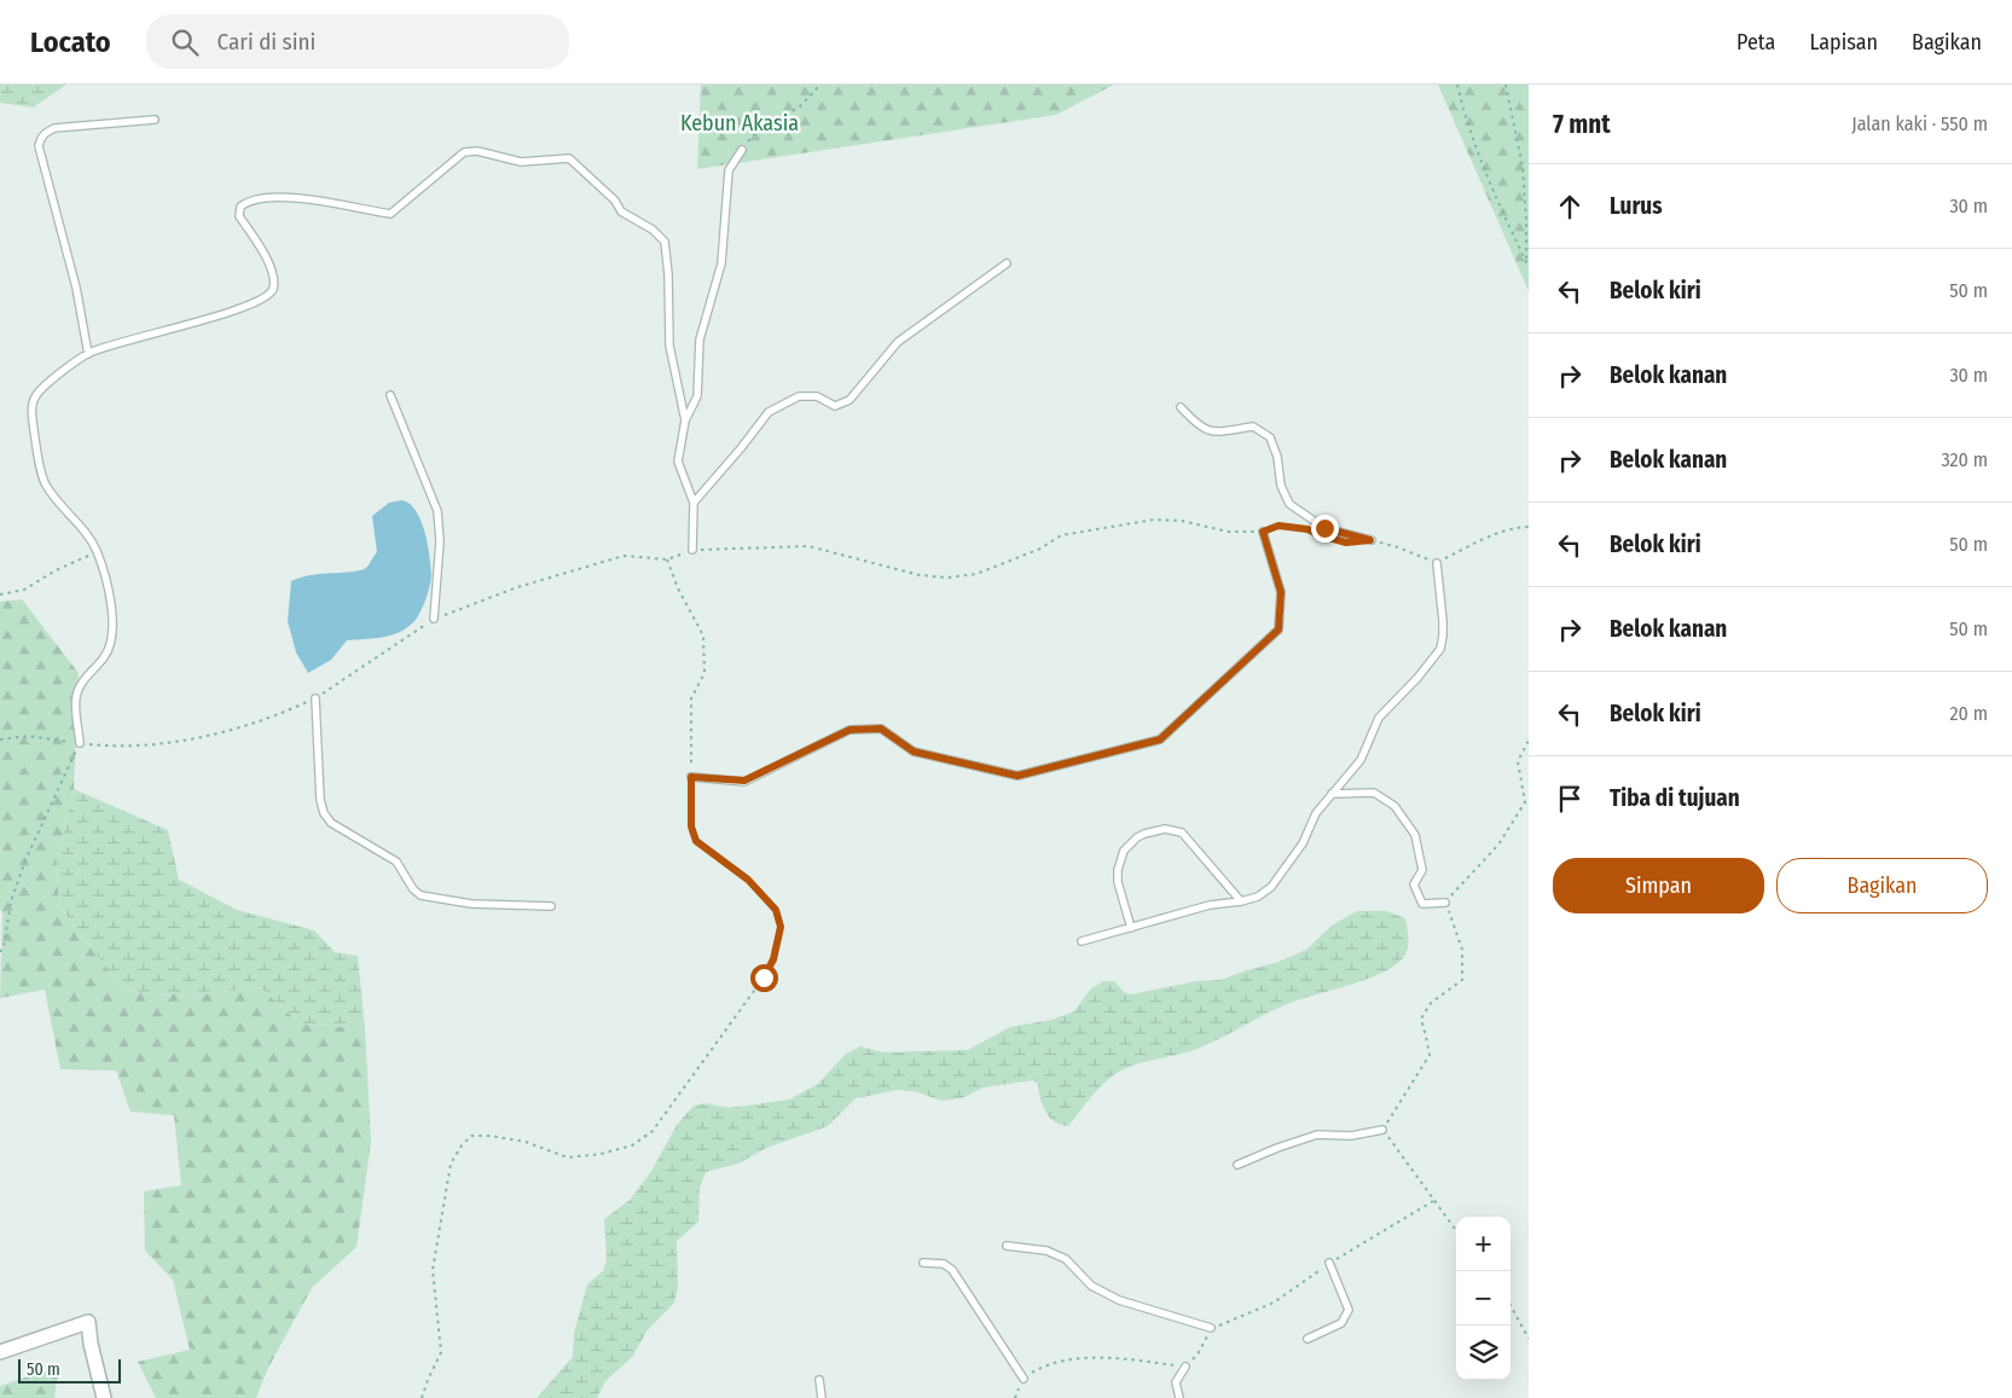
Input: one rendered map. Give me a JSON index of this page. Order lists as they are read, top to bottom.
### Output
{
  "parks": ["Kebun Akasia"],
  "scale_bar": "50 m",
  "page": {
    "header": "Locato",
    "search": "Cari di sini",
    "nav": ["Peta", "Lapisan", "Bagikan"],
    "heading": ["7 mnt", "Jalan kaki · 550 m"],
    "list": [
      ["Lurus", "30 m"],
      ["Belok kiri", "50 m"],
      ["Belok kanan", "30 m"],
      ["Belok kanan", "320 m"],
      ["Belok kiri", "50 m"],
      ["Belok kanan", "50 m"],
      ["Belok kiri", "20 m"],
      "Tiba di tujuan"
    ],
    "buttons": ["Simpan", "Bagikan"],
    "map_buttons": ["+", "−"],
    "scale": "50 m"
  }
}
